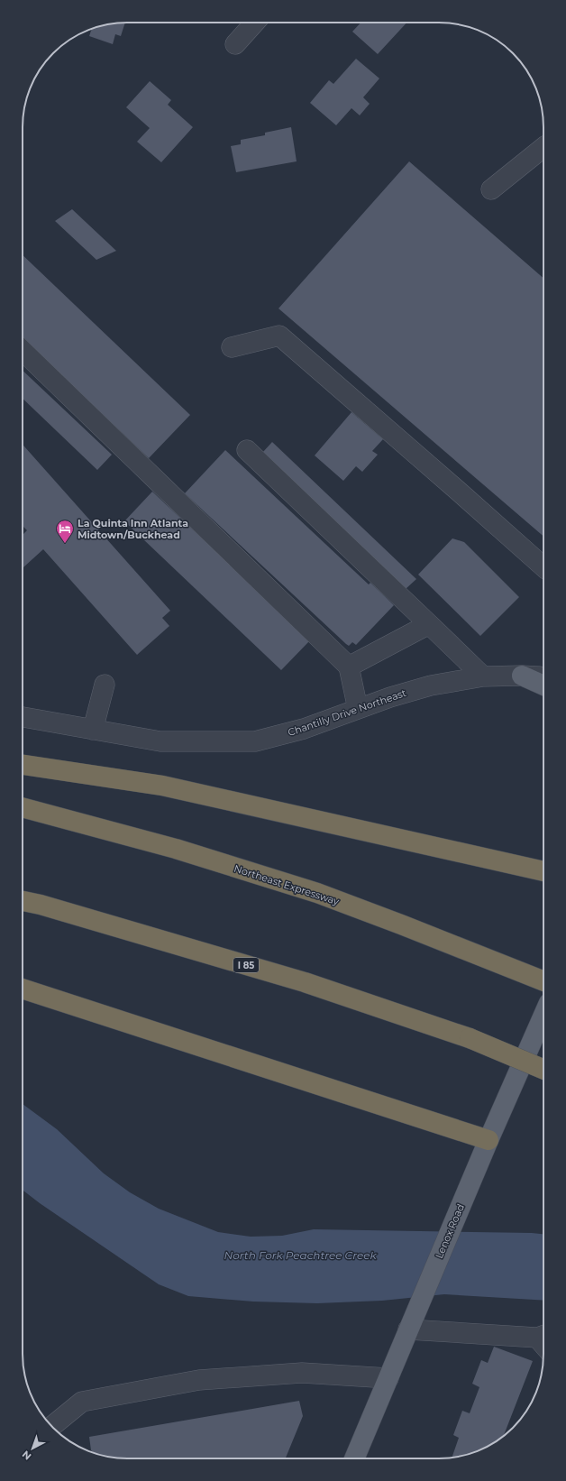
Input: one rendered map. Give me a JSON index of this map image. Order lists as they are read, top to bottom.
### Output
{
  "streets": {
    "highway": ["Northeast Expressway", "I 85"],
    "main road": ["Lenox Road"],
    "street": ["Chantilly Drive Northeast"]
  },
  "water": ["North Fork Peachtree Creek"],
  "places": {
    "hotel": ["La Quinta Inn Atlanta Midtown/Buckhead"]
  },
  "north": "bottom left"
}
